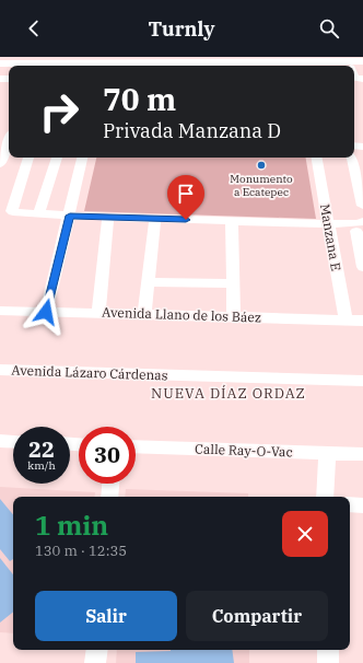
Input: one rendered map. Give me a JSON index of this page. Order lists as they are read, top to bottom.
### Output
{
  "streets": {
    "street": [
      "Manzana E",
      "Avenida Llano de los Báez",
      "Avenida Lázaro Cárdenas",
      "Calle Ray-O-Vac"
    ]
  },
  "crossings": [
    ["Manzana E", "Avenida Llano de los Báez"]
  ],
  "districts": ["NUEVA DÍAZ ORDAZ"],
  "places": ["Monumento a Ecatepec"],
  "page": {
    "header": "Turnly",
    "turn": ["70 m", "Privada Manzana D"],
    "speed": "22 km/h",
    "limit": "30",
    "heading": ["1 min", "130 m · 12:35"],
    "buttons": ["Salir", "Compartir"]
  }
}
